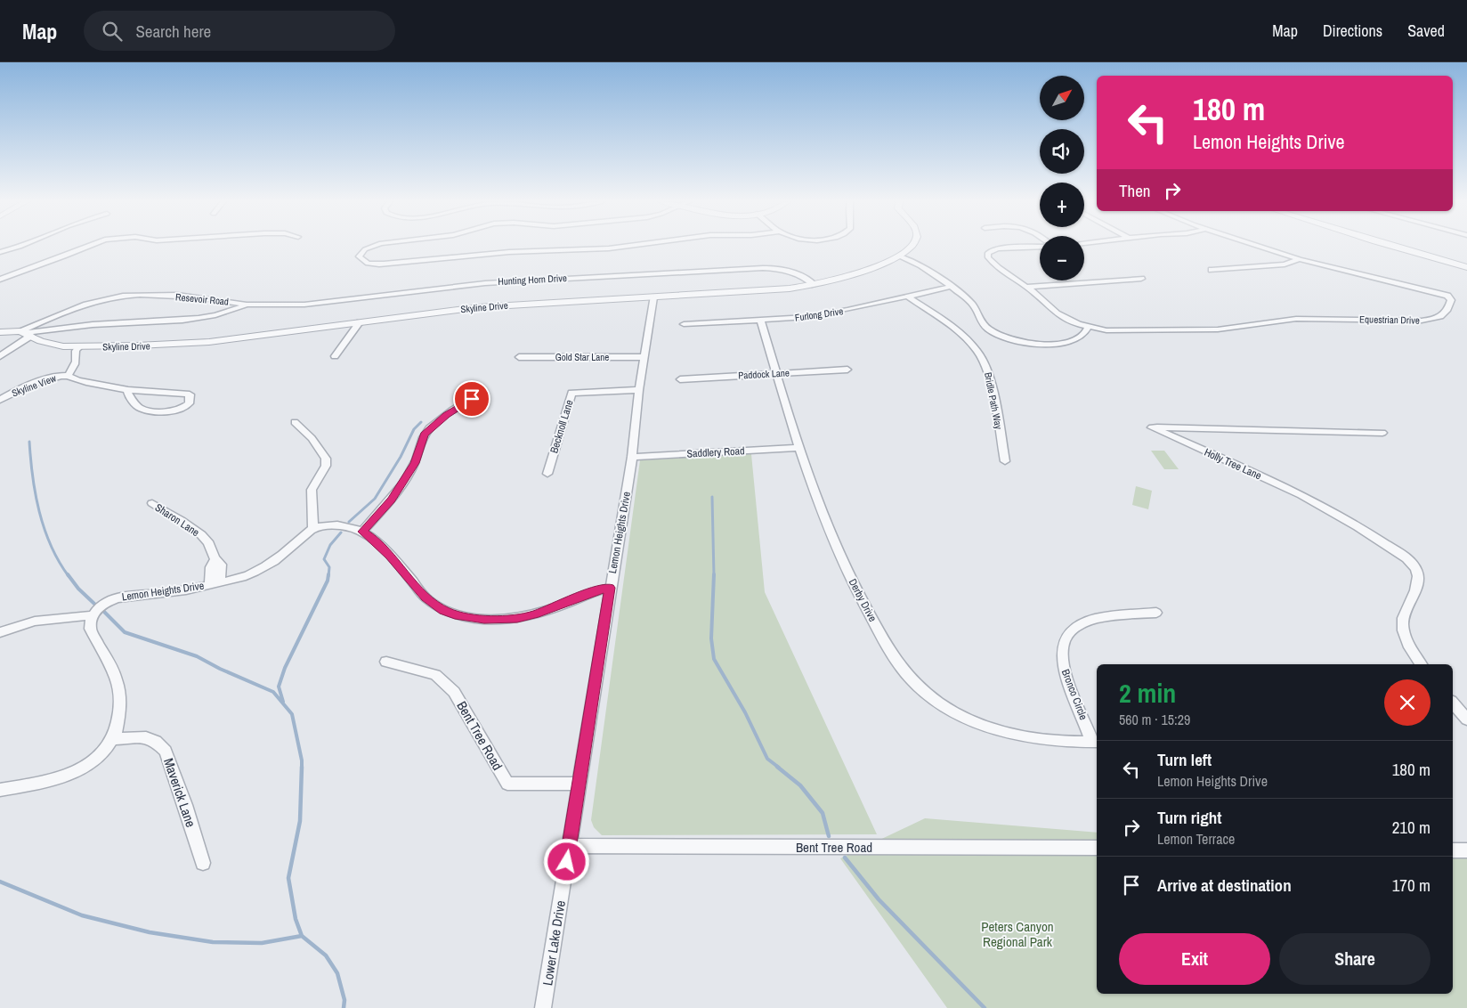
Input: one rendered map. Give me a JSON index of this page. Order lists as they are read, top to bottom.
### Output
{
  "streets": {
    "street": [
      "Hunting Horn Drive",
      "Resevoir Road",
      "Skyline Drive",
      "Furlong Drive",
      "Equestrian Drive",
      "Gold Star Lane",
      "Paddock Lane",
      "Skyline View",
      "Bridle Path Way",
      "Becknoll Lane",
      "Saddlery Road",
      "Holly Tree Lane",
      "Sharon Lane",
      "Lemon Heights Drive",
      "Derby Drive",
      "Bronco Circle",
      "Bent Tree Road",
      "Maverick Lane",
      "Lower Lake Drive"
    ]
  },
  "crossings": [
    ["Hunting Horn Drive", "Resevoir Road"],
    ["Hunting Horn Drive", "Skyline Drive"],
    ["Resevoir Road", "Skyline Drive"],
    ["Skyline Drive", "Lemon Heights Drive"],
    ["Furlong Drive", "Bridle Path Way"],
    ["Furlong Drive", "Derby Drive"],
    ["Gold Star Lane", "Lemon Heights Drive"],
    ["Paddock Lane", "Derby Drive"],
    ["Becknoll Lane", "Lemon Heights Drive"],
    ["Saddlery Road", "Lemon Heights Drive"],
    ["Saddlery Road", "Derby Drive"],
    ["Sharon Lane", "Lemon Heights Drive"],
    ["Lemon Heights Drive", "Lower Lake Drive"],
    ["Derby Drive", "Bronco Circle"],
    ["Bent Tree Road", "Lower Lake Drive"]
  ],
  "parks": ["Peters Canyon Regional Park"],
  "north": "top right",
  "page": {
    "header": "Map",
    "search": "Search here",
    "nav": ["Map", "Directions", "Saved"],
    "map_buttons": ["+", "−"],
    "turn": ["180 m", "Lemon Heights Drive"],
    "then": "Then",
    "heading": ["2 min", "560 m · 15:29"],
    "list": [
      {
        "name": "Turn left",
        "note": "Lemon Heights Drive",
        "value": "180 m"
      },
      {
        "name": "Turn right",
        "note": "Lemon Terrace",
        "value": "210 m"
      },
      {
        "name": "Arrive at destination",
        "value": "170 m"
      }
    ],
    "buttons": ["Exit", "Share"]
  }
}
